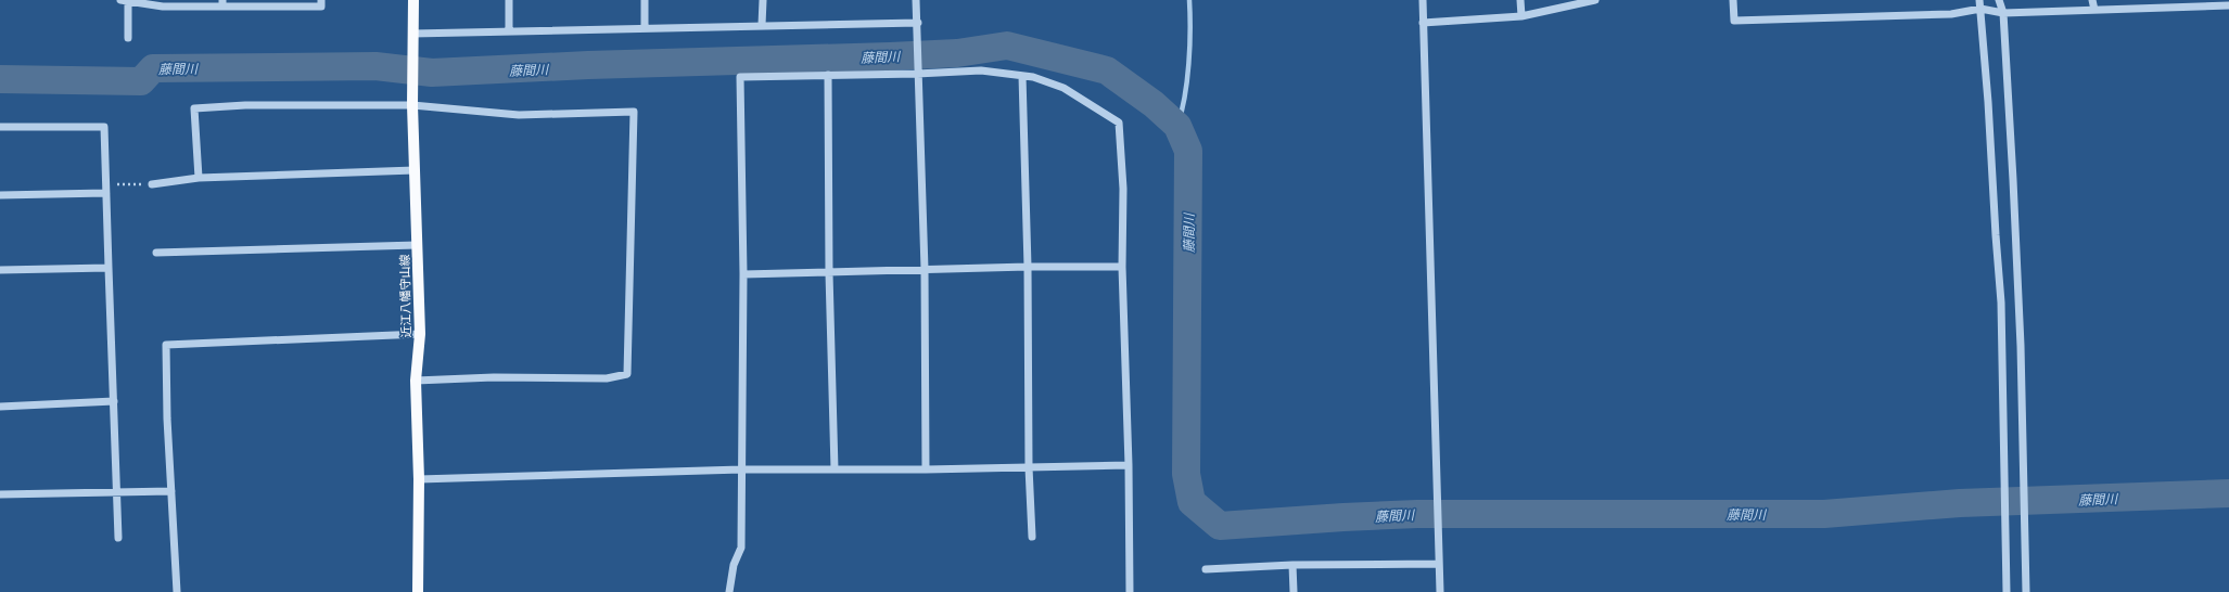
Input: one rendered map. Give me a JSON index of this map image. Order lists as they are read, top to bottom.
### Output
{
  "streets": {
    "main road": ["近江八幡守山線"]
  },
  "water": ["藤間川"]
}
